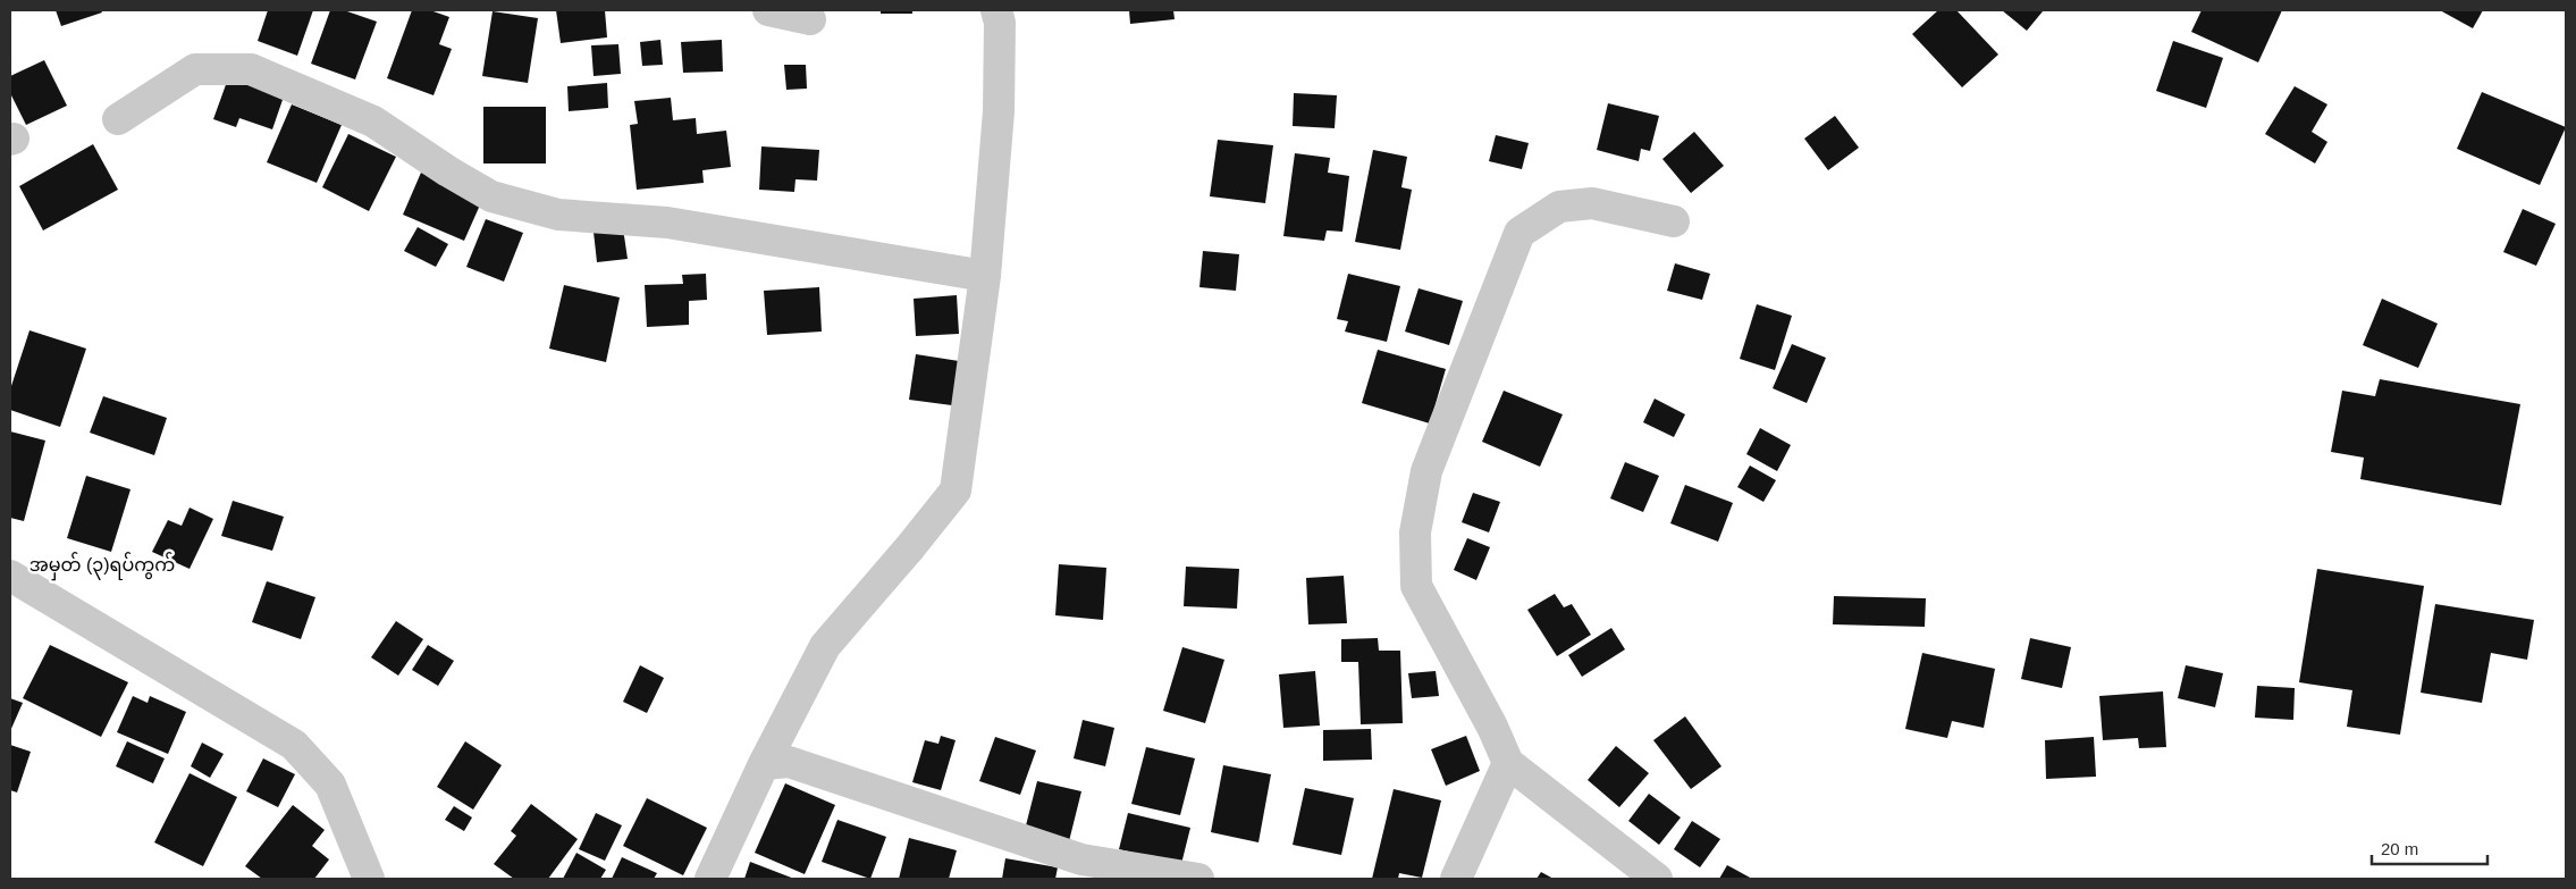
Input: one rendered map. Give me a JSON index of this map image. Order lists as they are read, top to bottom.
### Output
{
  "districts": ["အမှတ် (၃)ရပ်ကွက်"],
  "scale_bar": "20 m"
}
